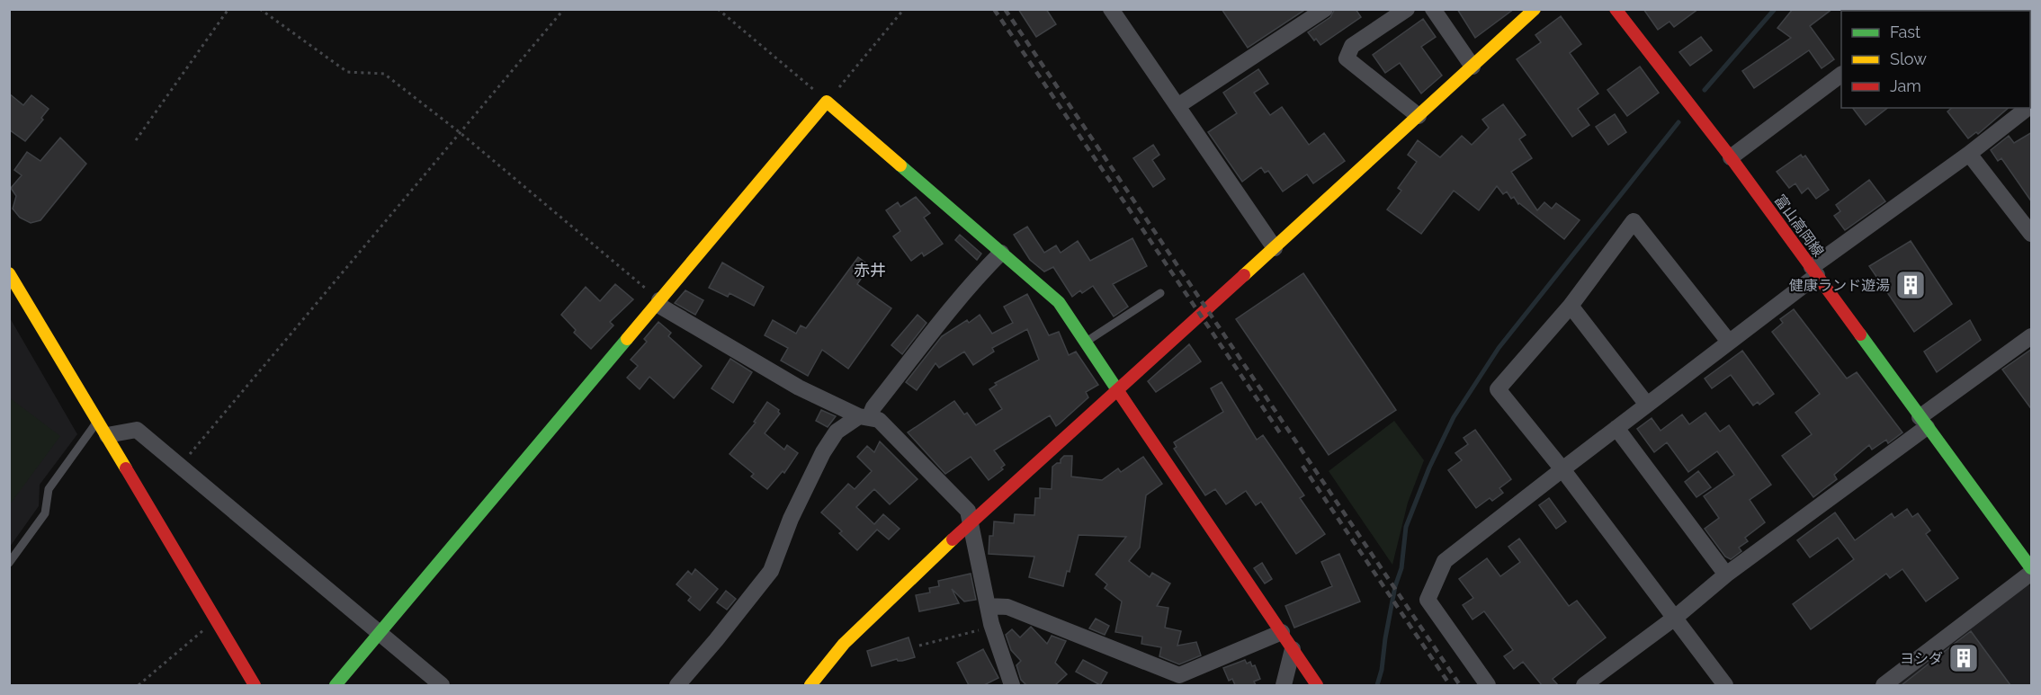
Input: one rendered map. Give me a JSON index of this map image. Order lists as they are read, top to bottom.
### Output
{
  "streets": {
    "street": ["富山高岡線"]
  },
  "districts": ["赤井"],
  "places": {
    "building": ["健康ランド遊湯", "ヨシダ"]
  },
  "legend": ["Fast", "Slow", "Jam"]
}
